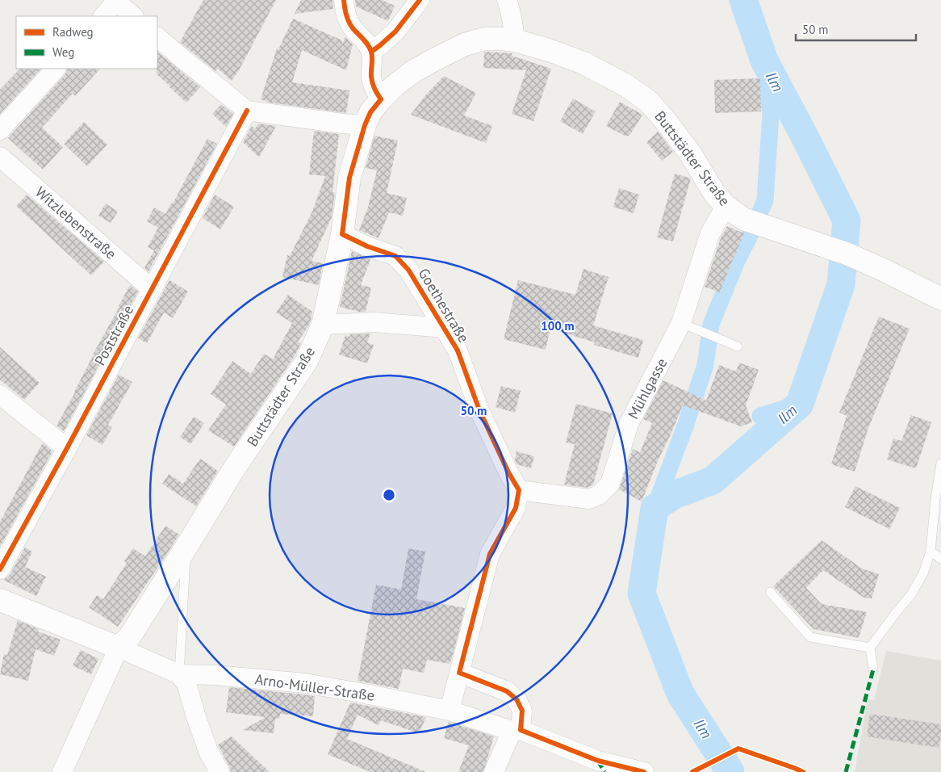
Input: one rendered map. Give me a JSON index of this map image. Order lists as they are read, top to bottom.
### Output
{
  "streets": {
    "main road": ["Buttstädter Straße"],
    "street": [
      "Witzlebenstraße",
      "Goethestraße",
      "Poststraße",
      "Mühlgasse",
      "Arno-Müller-Straße"
    ]
  },
  "crossings": [
    ["Buttstädter Straße", "Goethestraße"],
    ["Buttstädter Straße", "Mühlgasse"],
    ["Witzlebenstraße", "Poststraße"],
    ["Goethestraße", "Mühlgasse"]
  ],
  "water": ["Ilm"],
  "legend": ["Radweg", "Weg"],
  "scale_bar": "50 m",
  "rings": ["100 m", "50 m"]
}
